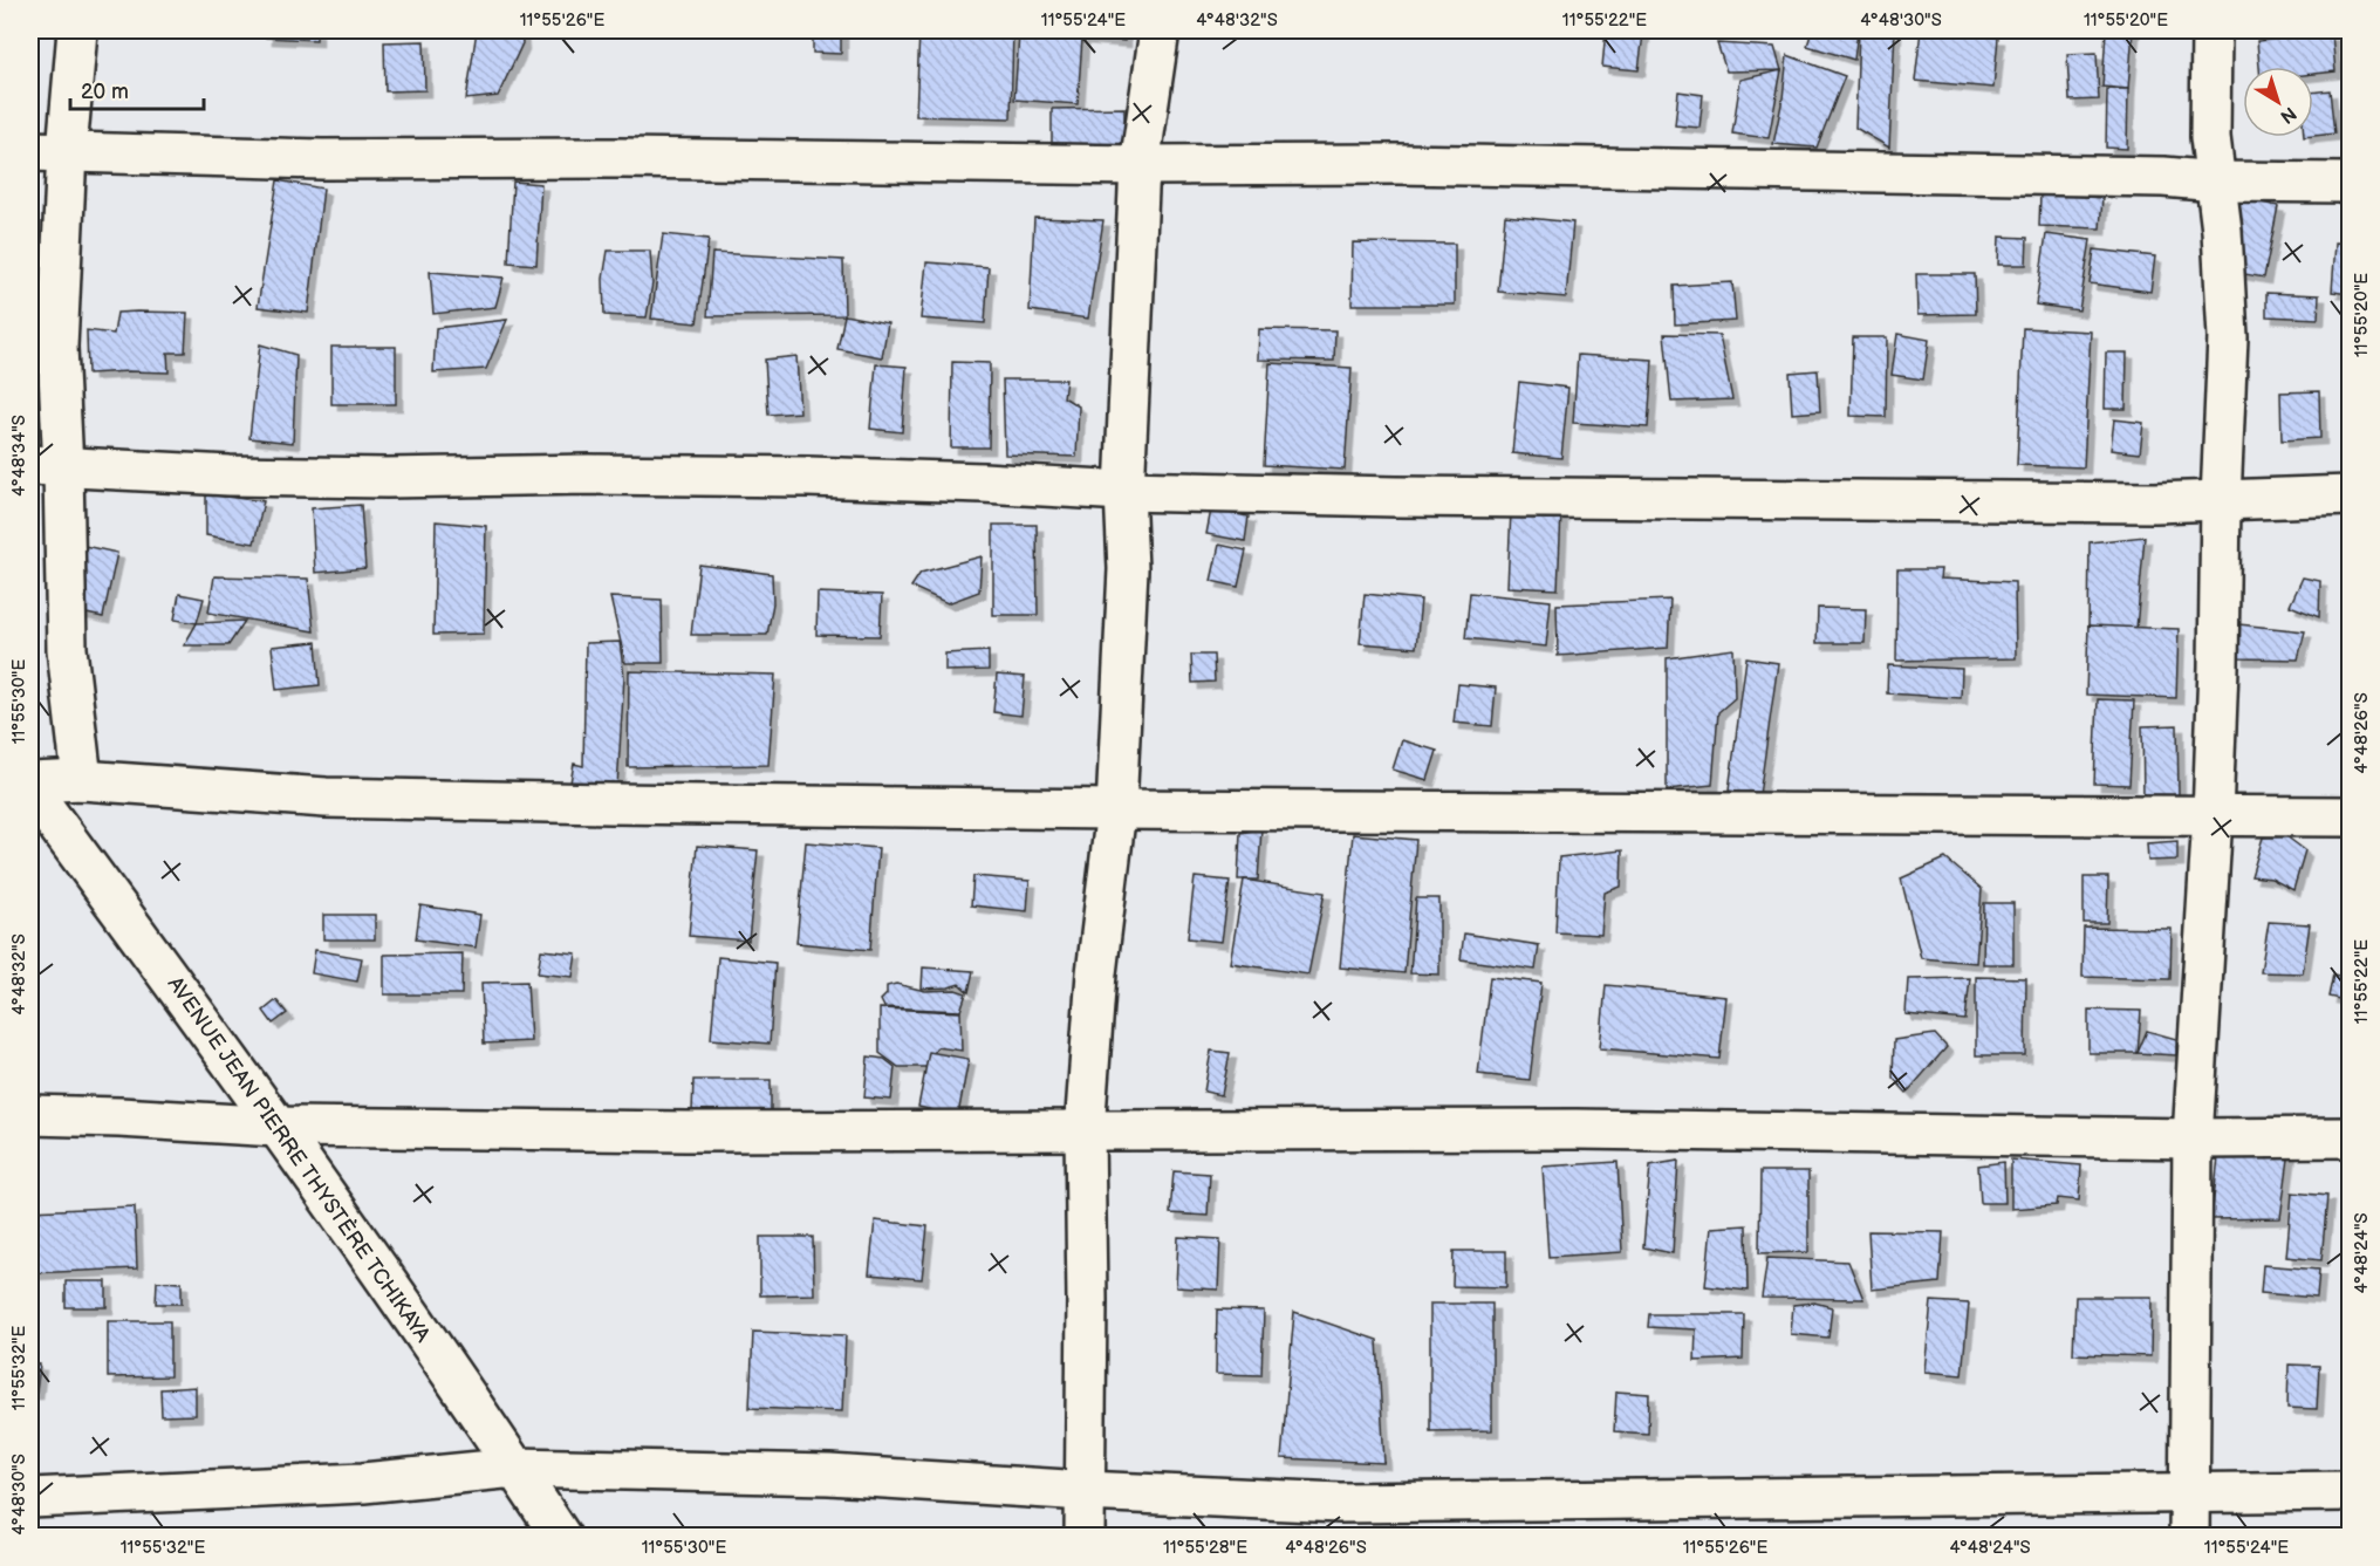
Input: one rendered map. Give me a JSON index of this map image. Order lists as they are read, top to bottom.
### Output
{
  "streets": {
    "street": ["AVENUE JEAN PIERRE THYSTÈRE TCHIKAYA"]
  },
  "scale_bar": "20 m",
  "north": "bottom right",
  "coordinates": [
    "11°55'26\"E",
    "11°55'24\"E",
    "4°48'32\"S",
    "11°55'22\"E",
    "4°48'30\"S",
    "11°55'20\"E",
    "4°48'34\"S",
    "11°55'30\"E",
    "4°48'26\"S",
    "4°48'24\"S",
    "11°55'32\"E",
    "11°55'28\"E"
  ]
}
